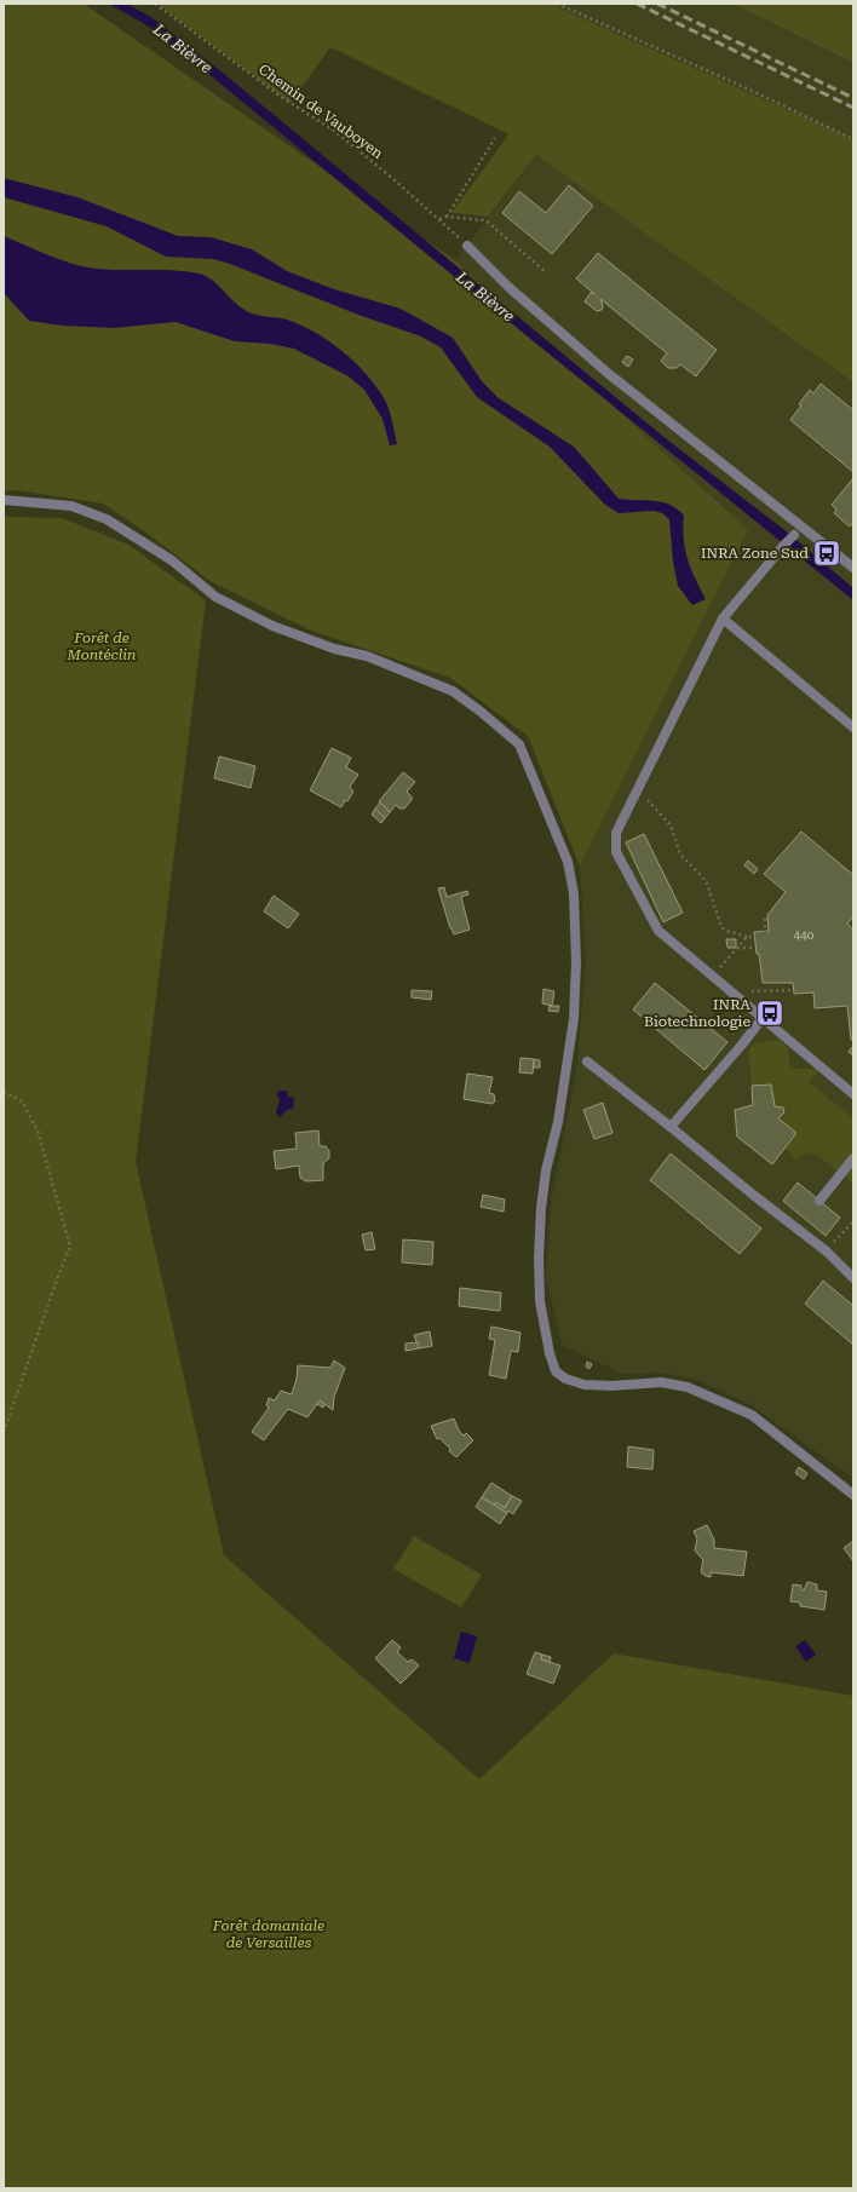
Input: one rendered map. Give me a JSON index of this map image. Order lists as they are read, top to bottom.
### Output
{
  "streets": {
    "path": ["Chemin de Vauboyen"]
  },
  "water": ["La Bièvre"],
  "parks": ["Forêt de Montéclin", "Forêt domaniale de Versailles"],
  "places": {
    "bus stop": ["INRA Zone Sud", "INRA Biotechnologie"]
  },
  "house_numbers": ["440"]
}
